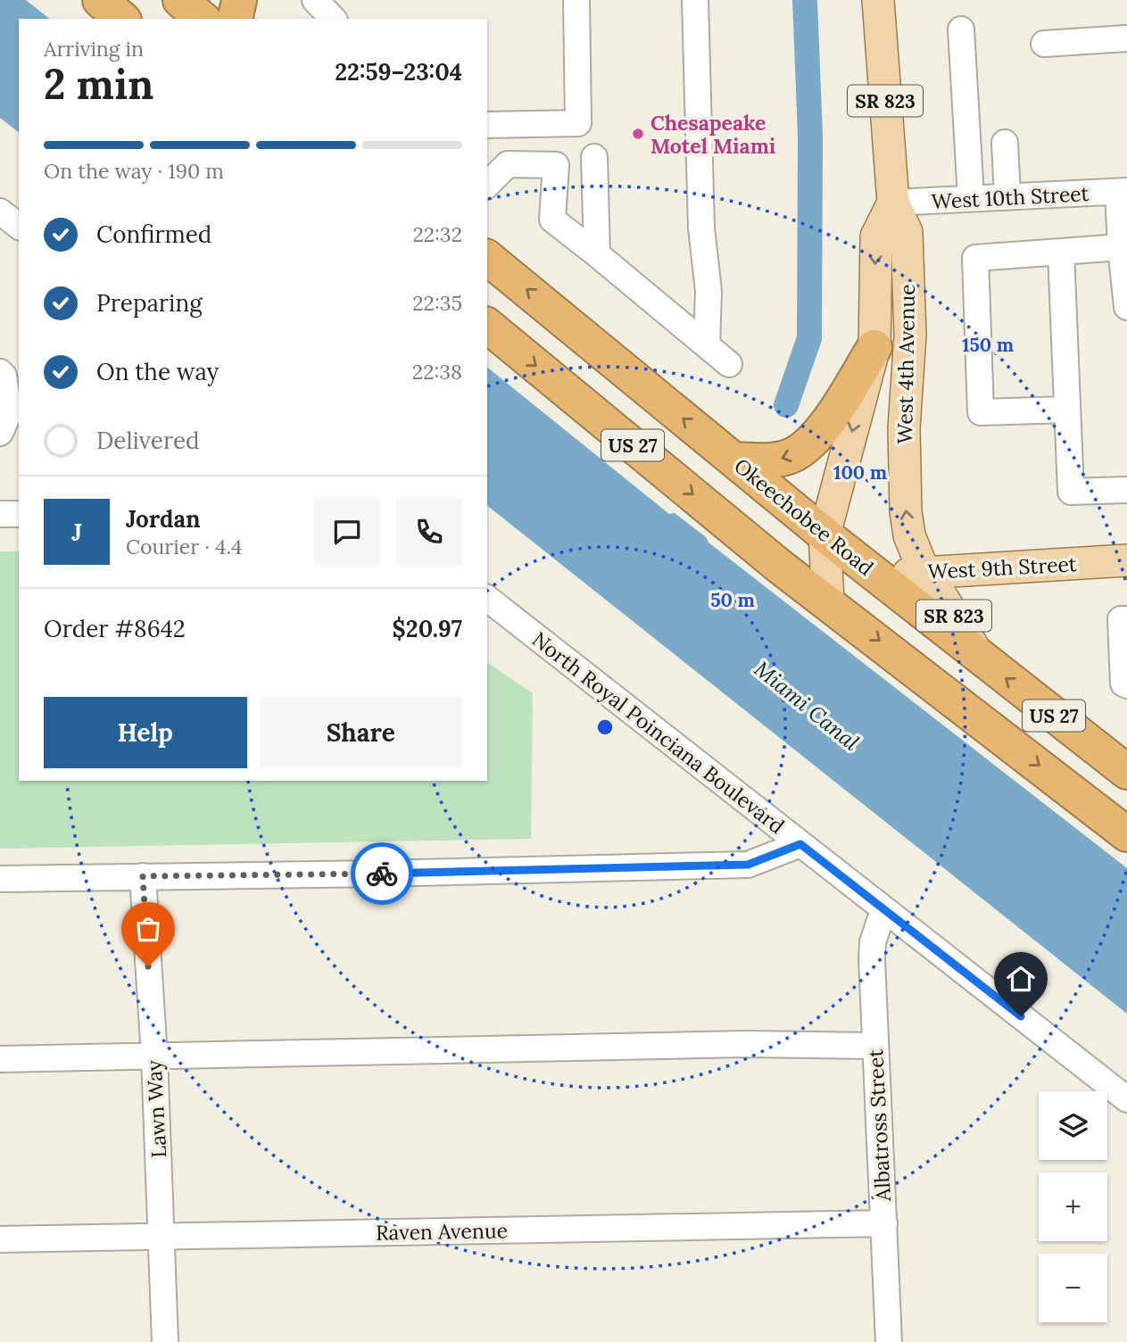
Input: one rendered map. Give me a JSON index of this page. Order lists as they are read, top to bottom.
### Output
{
  "streets": {
    "highway": ["US 27", "Okeechobee Road"],
    "main road": ["SR 823", "West 4th Avenue", "West 9th Street"],
    "street": [
      "West 10th Street",
      "North Royal Poinciana Boulevard",
      "Lawn Way",
      "Albatross Street",
      "Raven Avenue"
    ]
  },
  "crossings": [
    ["West 10th Street", "West 4th Avenue"],
    ["West 4th Avenue", "US 27"],
    ["West 4th Avenue", "Okeechobee Road"],
    ["West 4th Avenue", "West 9th Street"],
    ["Okeechobee Road", "West 9th Street"],
    ["North Royal Poinciana Boulevard", "Albatross Street"],
    ["Lawn Way", "Raven Avenue"],
    ["Albatross Street", "Raven Avenue"]
  ],
  "water": ["Miami Canal"],
  "places": ["Chesapeake Motel Miami"],
  "page": {
    "heading": ["2 min", "Arriving in", "22:59–23:04"],
    "panel": [
      "Jordan",
      "Courier · 4.4",
      "Order #8642",
      "$20.97"
    ],
    "bar": "On the way · 190 m",
    "list": [
      ["Confirmed", "22:32"],
      ["Preparing", "22:35"],
      ["On the way", "22:38"],
      "Delivered"
    ],
    "round": "J",
    "buttons": ["Help", "Share"],
    "map_buttons": ["+", "−"]
  },
  "rings": ["150 m", "100 m", "50 m"]
}
